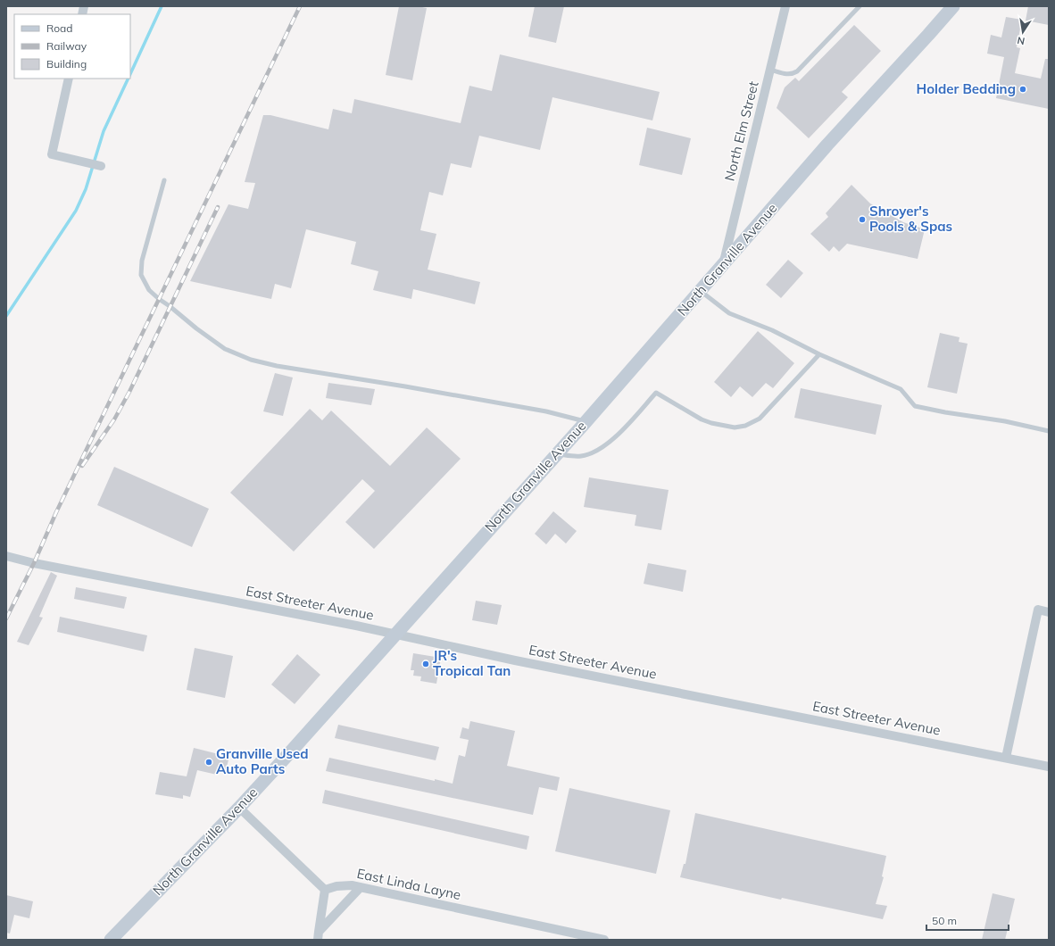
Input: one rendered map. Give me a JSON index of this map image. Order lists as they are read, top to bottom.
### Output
{
  "streets": {
    "main road": ["North Granville Avenue"],
    "street": ["North Elm Street", "East Streeter Avenue", "East Linda Layne"]
  },
  "crossings": [
    ["North Elm Street", "North Granville Avenue"],
    ["North Granville Avenue", "East Streeter Avenue"]
  ],
  "places": [
    "Holder Bedding",
    "Shroyer's Pools & Spas",
    "JR's Tropical Tan",
    "Granville Used Auto Parts"
  ],
  "legend": ["Road", "Railway", "Building"],
  "scale_bar": "50 m",
  "north": "bottom"
}
